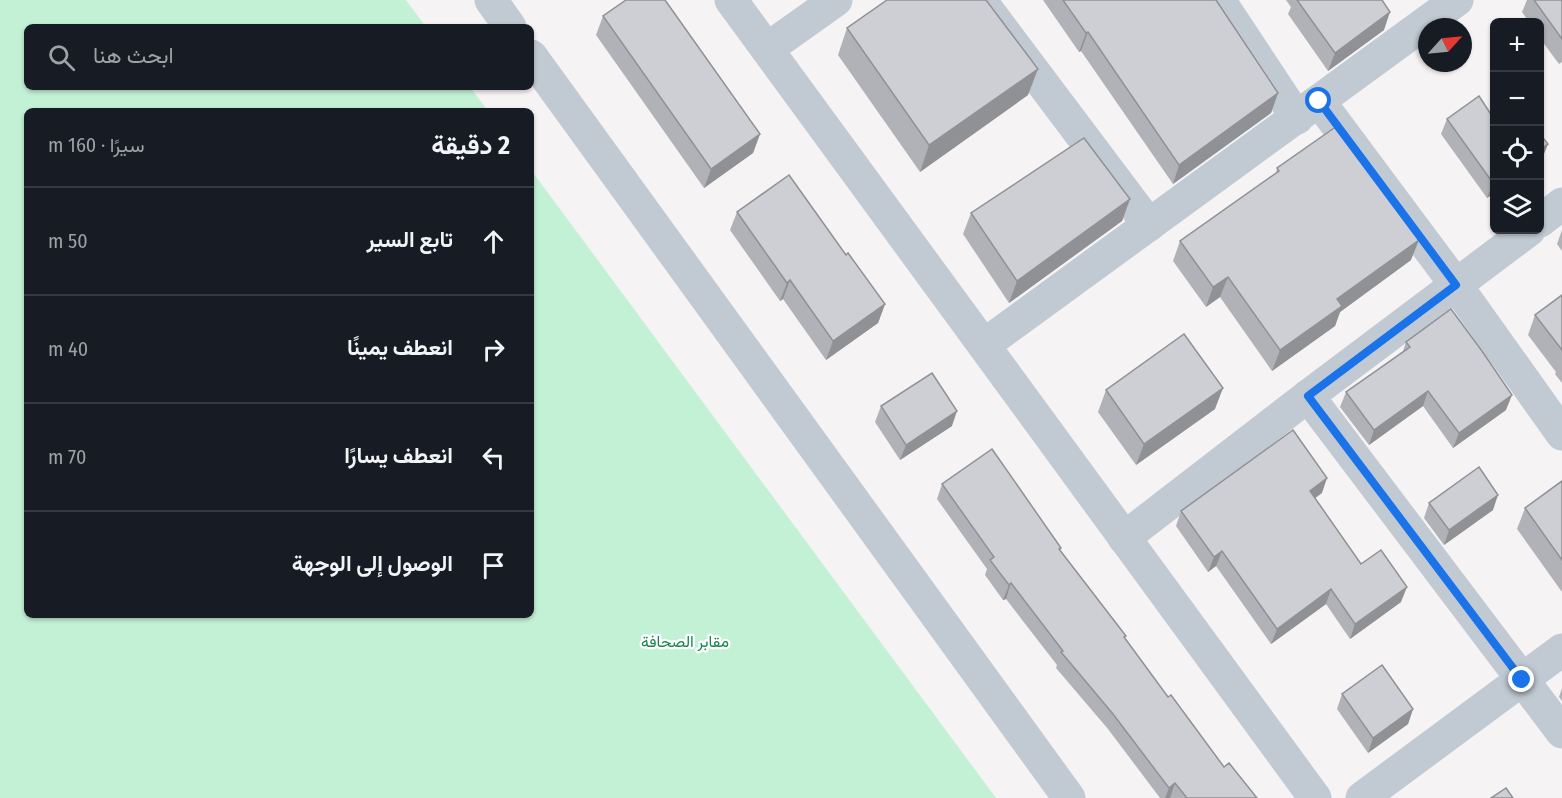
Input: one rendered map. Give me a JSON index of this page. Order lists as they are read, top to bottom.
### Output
{
  "parks": ["مقابر الصحافة"],
  "north": "top right",
  "page": {
    "map_buttons": ["+", "−"],
    "search": "ابحث هنا",
    "heading": ["2 دقيقة", "سيرًا · 160 m"],
    "list": [
      ["تابع السير", "50 m"],
      ["انعطف يمينًا", "40 m"],
      ["انعطف يسارًا", "70 m"],
      "الوصول إلى الوجهة"
    ]
  }
}
